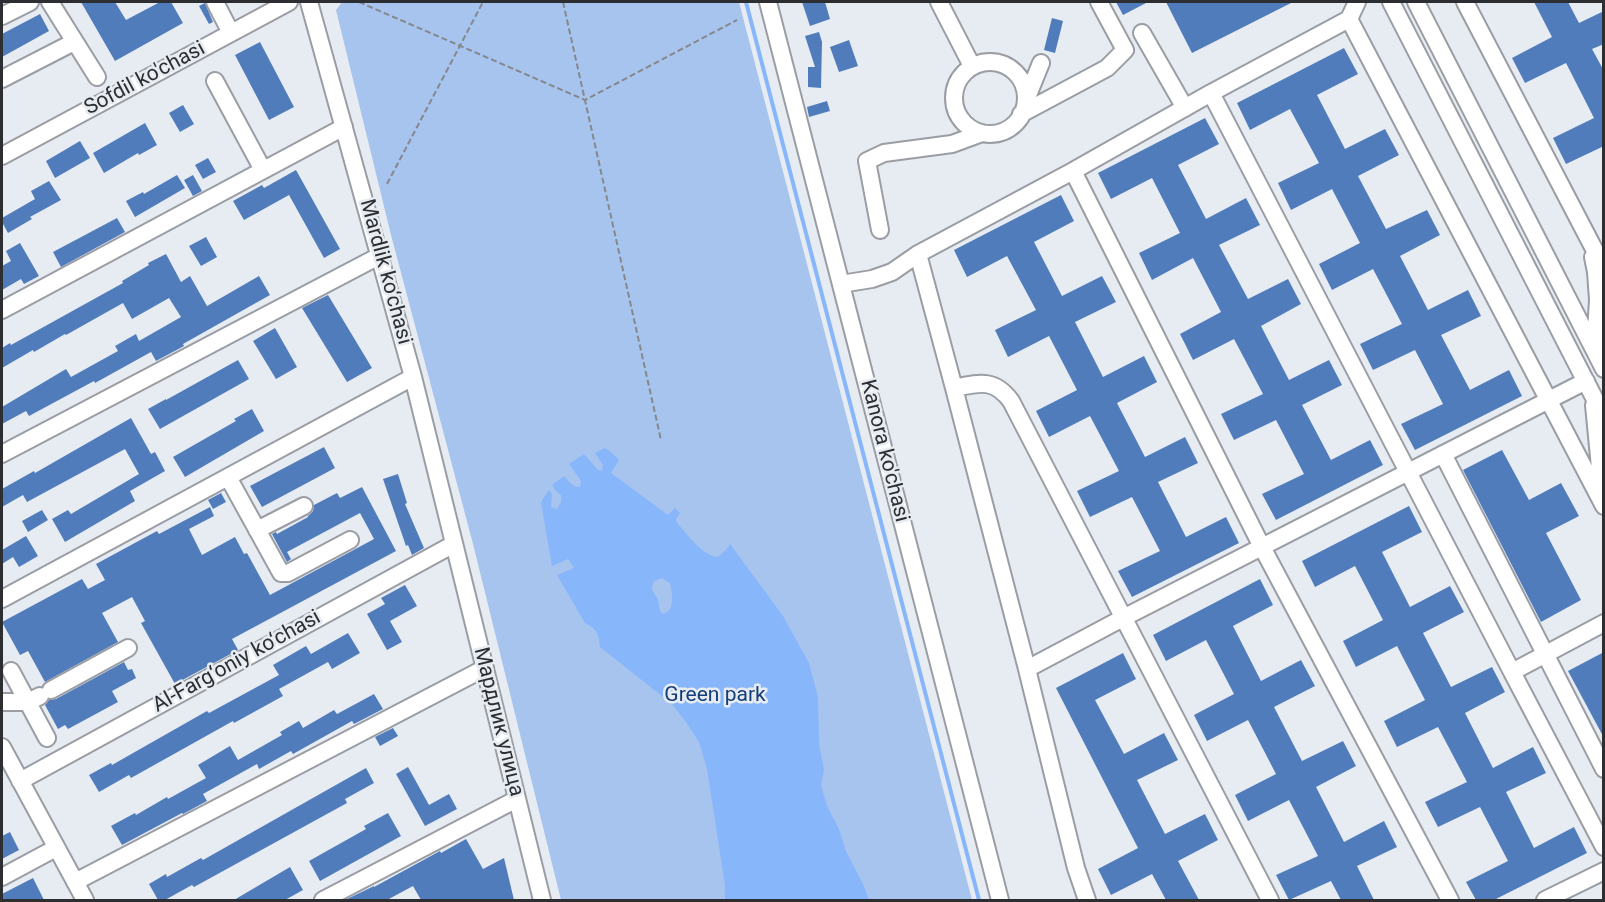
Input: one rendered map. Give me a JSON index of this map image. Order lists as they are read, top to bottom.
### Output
{
  "streets": {
    "street": [
      "Sofdil ko'chasi",
      "Mardlik ko‘chasi",
      "Kanora ko'chasi",
      "Al-Farg‘oniy ko‘chasi",
      "Мардлик улица"
    ]
  },
  "crossings": [
    ["Mardlik ko‘chasi", "Al-Farg‘oniy ko‘chasi"],
    ["Mardlik ko‘chasi", "Мардлик улица"],
    ["Al-Farg‘oniy ko‘chasi", "Мардлик улица"]
  ],
  "parks": ["Green park"]
}
